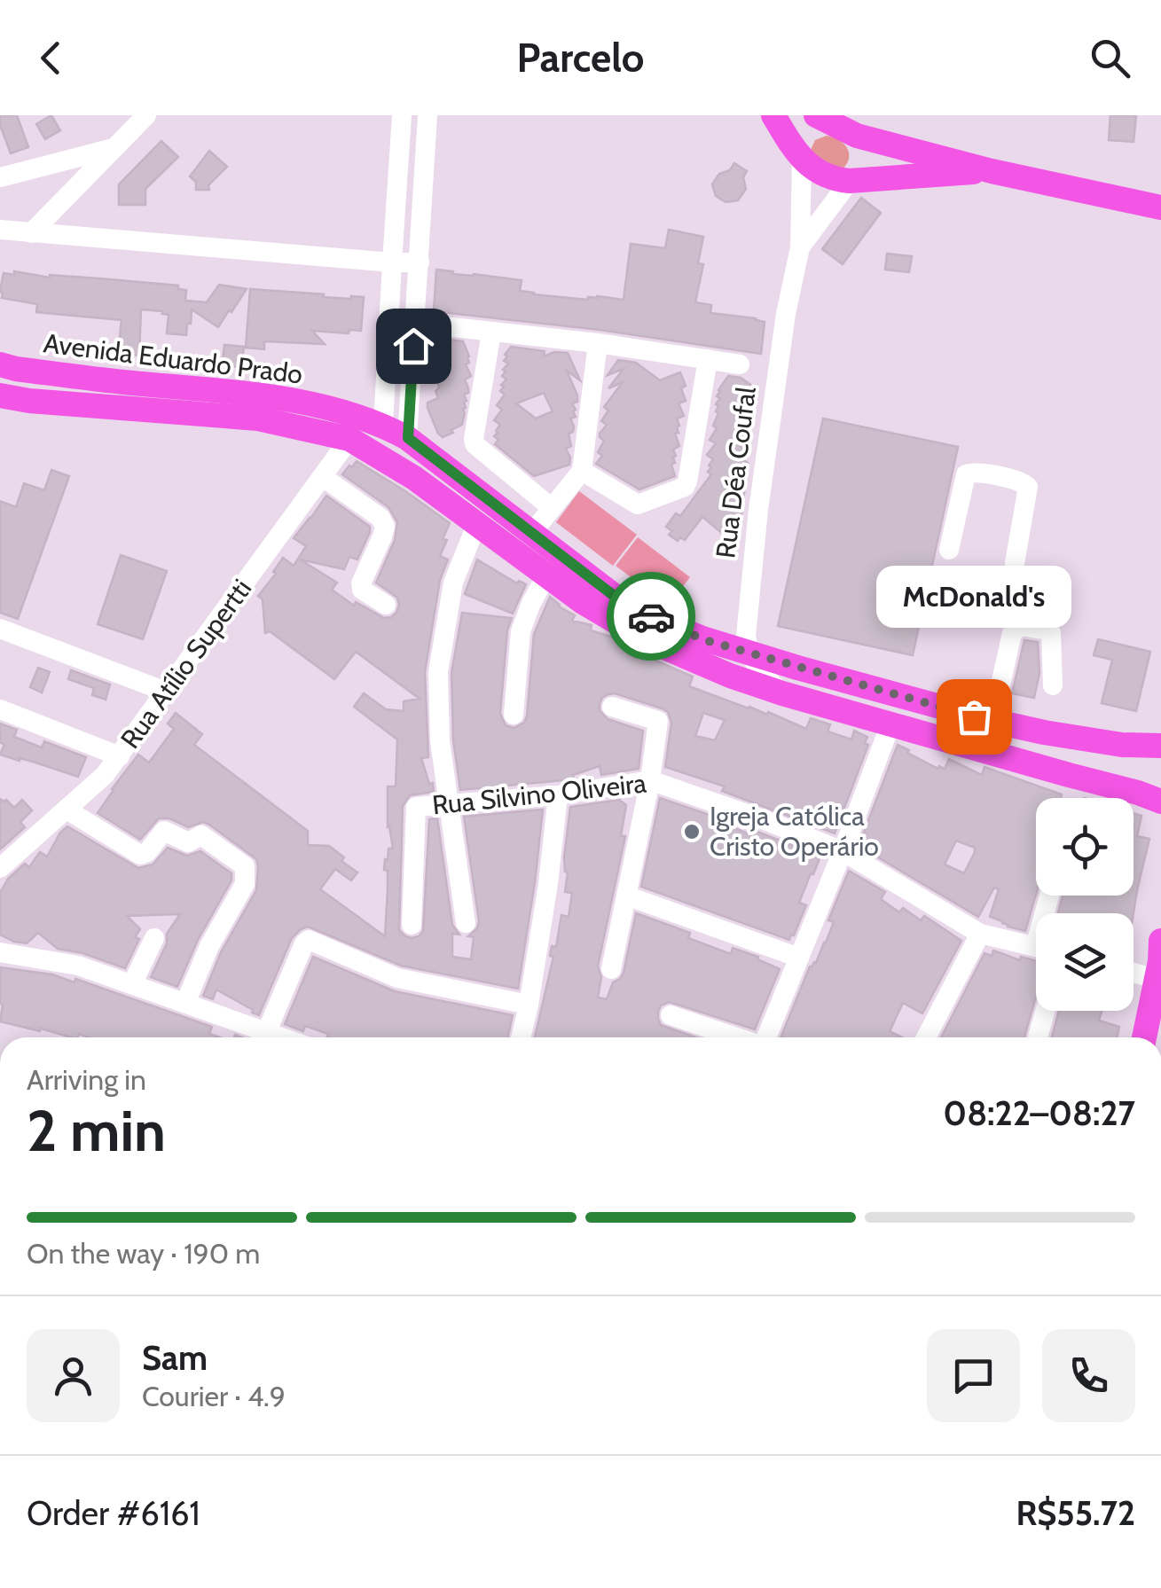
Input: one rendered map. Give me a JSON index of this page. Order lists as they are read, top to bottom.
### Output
{
  "streets": {
    "main road": ["Avenida Eduardo Prado", "Rua Déa Coufal"],
    "street": ["Rua Atílio Supertti", "Rua Silvino Oliveira"]
  },
  "crossings": [
    ["Avenida Eduardo Prado", "Rua Déa Coufal"],
    ["Avenida Eduardo Prado", "Rua Atílio Supertti"]
  ],
  "places": ["McDonald's", "Igreja Católica Cristo Operário"],
  "page": {
    "header": "Parcelo",
    "bubble": "McDonald's",
    "heading": ["2 min", "Arriving in", "08:22–08:27"],
    "panel": [
      "Sam",
      "Courier · 4.9",
      "Order #6161",
      "R$55.72"
    ],
    "bar": "On the way · 190 m"
  }
}
